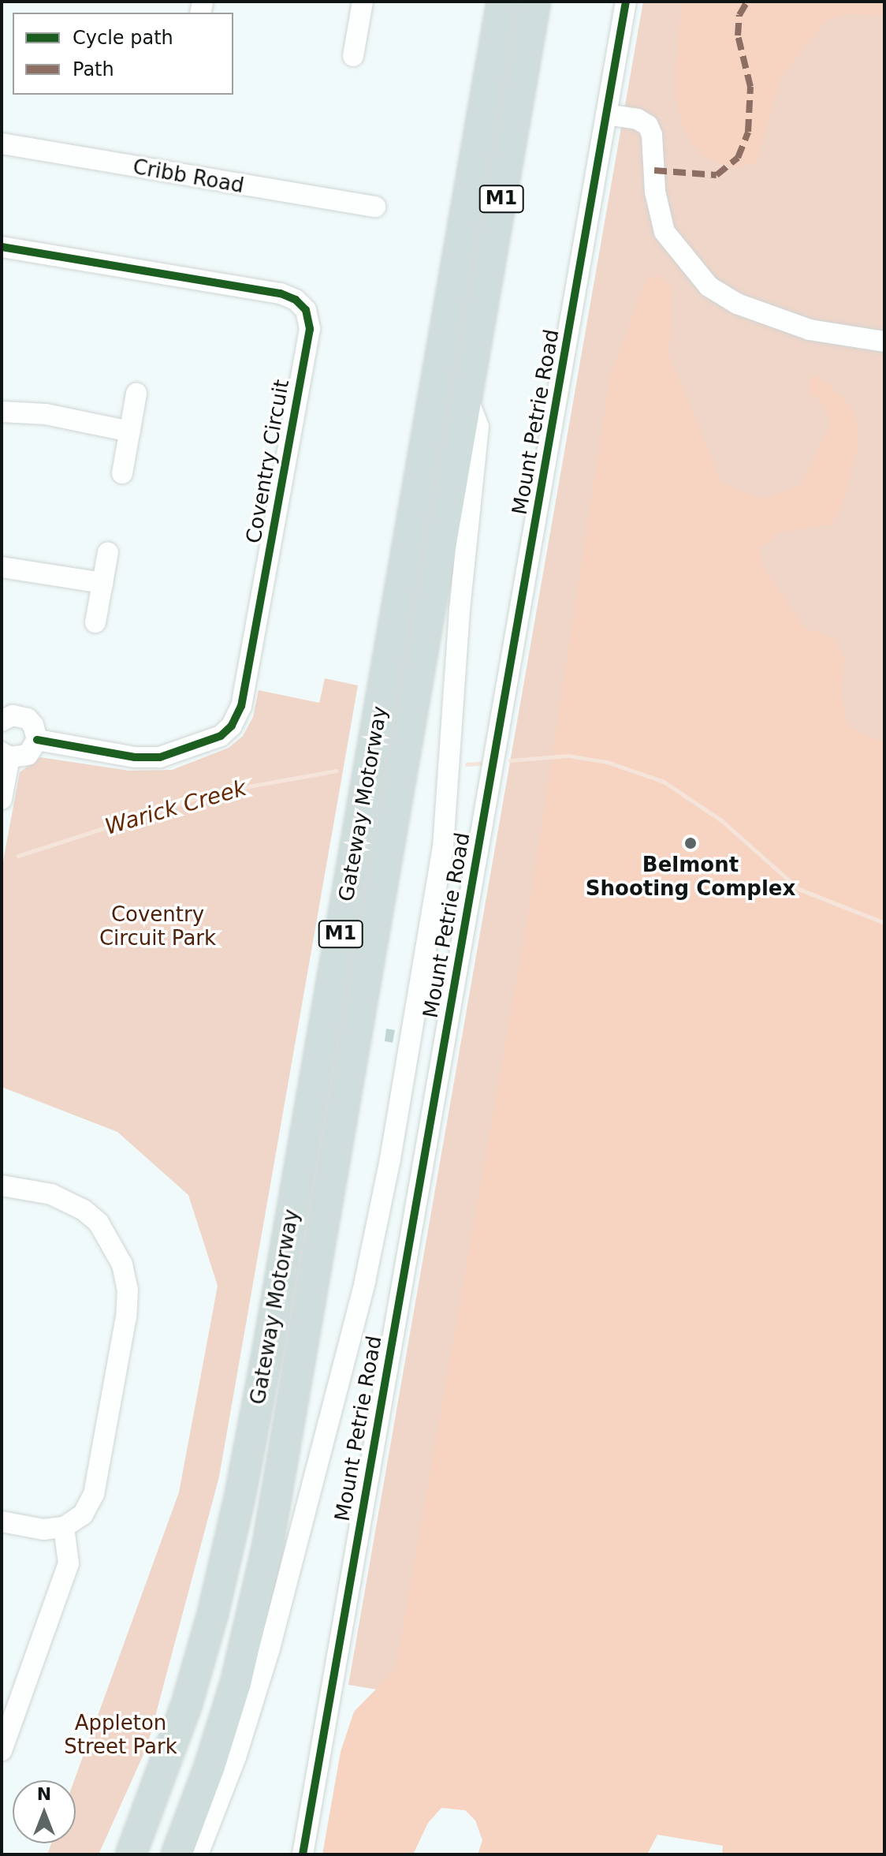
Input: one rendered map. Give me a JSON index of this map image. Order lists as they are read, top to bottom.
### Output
{
  "streets": {
    "highway": ["M1", "Gateway Motorway"],
    "street": ["Cribb Road", "Mount Petrie Road", "Coventry Circuit"]
  },
  "water": ["Warick Creek"],
  "parks": ["Coventry Circuit Park", "Appleton Street Park"],
  "places": ["Belmont Shooting Complex"],
  "legend": ["Cycle path", "Path"],
  "north": "top"
}
